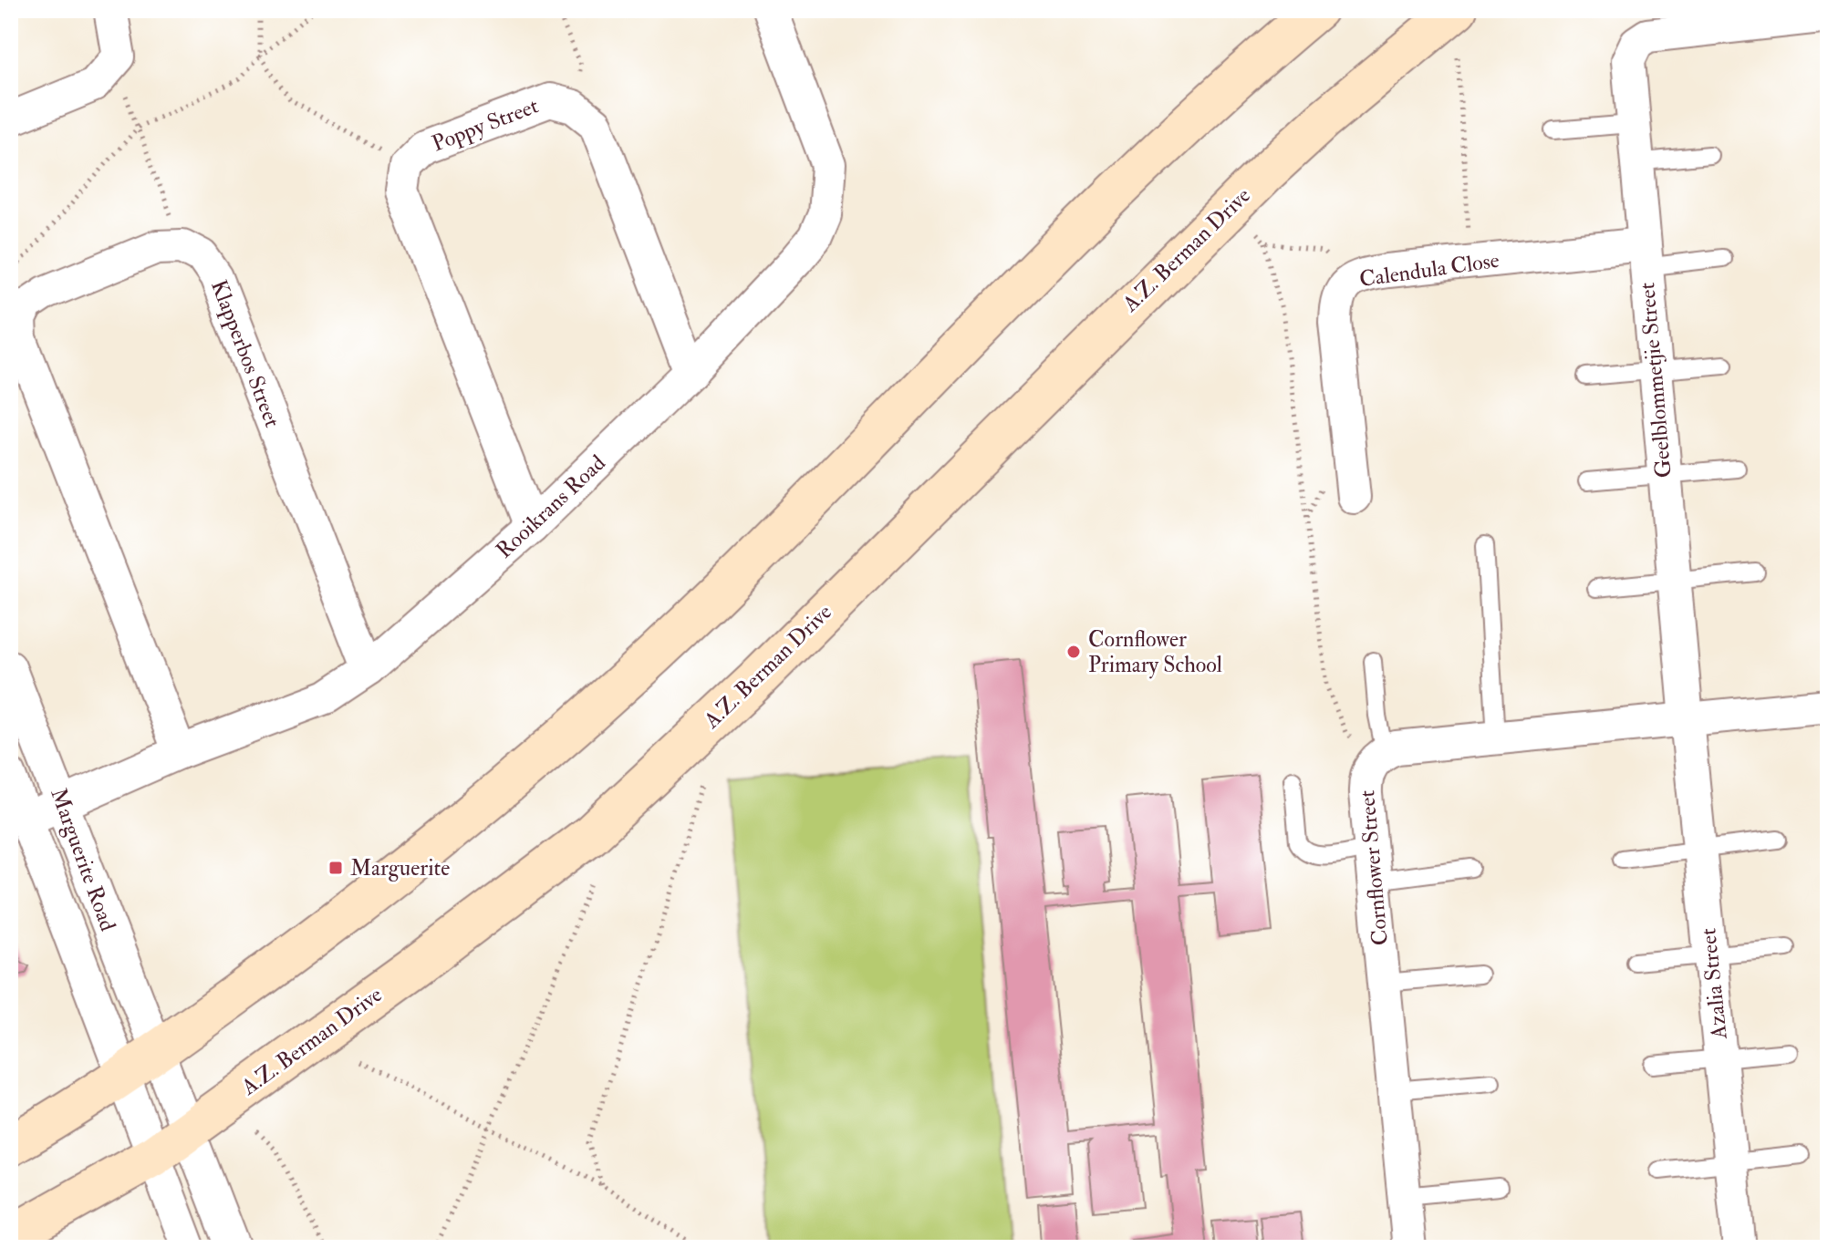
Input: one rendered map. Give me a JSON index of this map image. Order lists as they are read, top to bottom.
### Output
{
  "streets": {
    "main road": ["A.Z. Berman Drive"],
    "street": [
      "Poppy Street",
      "Calendula Close",
      "Klapperbos Street",
      "Geelblommetjie Street",
      "Rooikrans Road",
      "Marguerite Road",
      "Cornflower Street",
      "Azalia Street"
    ]
  },
  "crossings": [
    ["A.Z. Berman Drive", "Marguerite Road"],
    ["Calendula Close", "Geelblommetjie Street"],
    ["Klapperbos Street", "Rooikrans Road"],
    ["Geelblommetjie Street", "Azalia Street"],
    ["Rooikrans Road", "Marguerite Road"]
  ],
  "places": {
    "other": ["Cornflower Primary School"],
    "transit": ["Marguerite"]
  }
}
